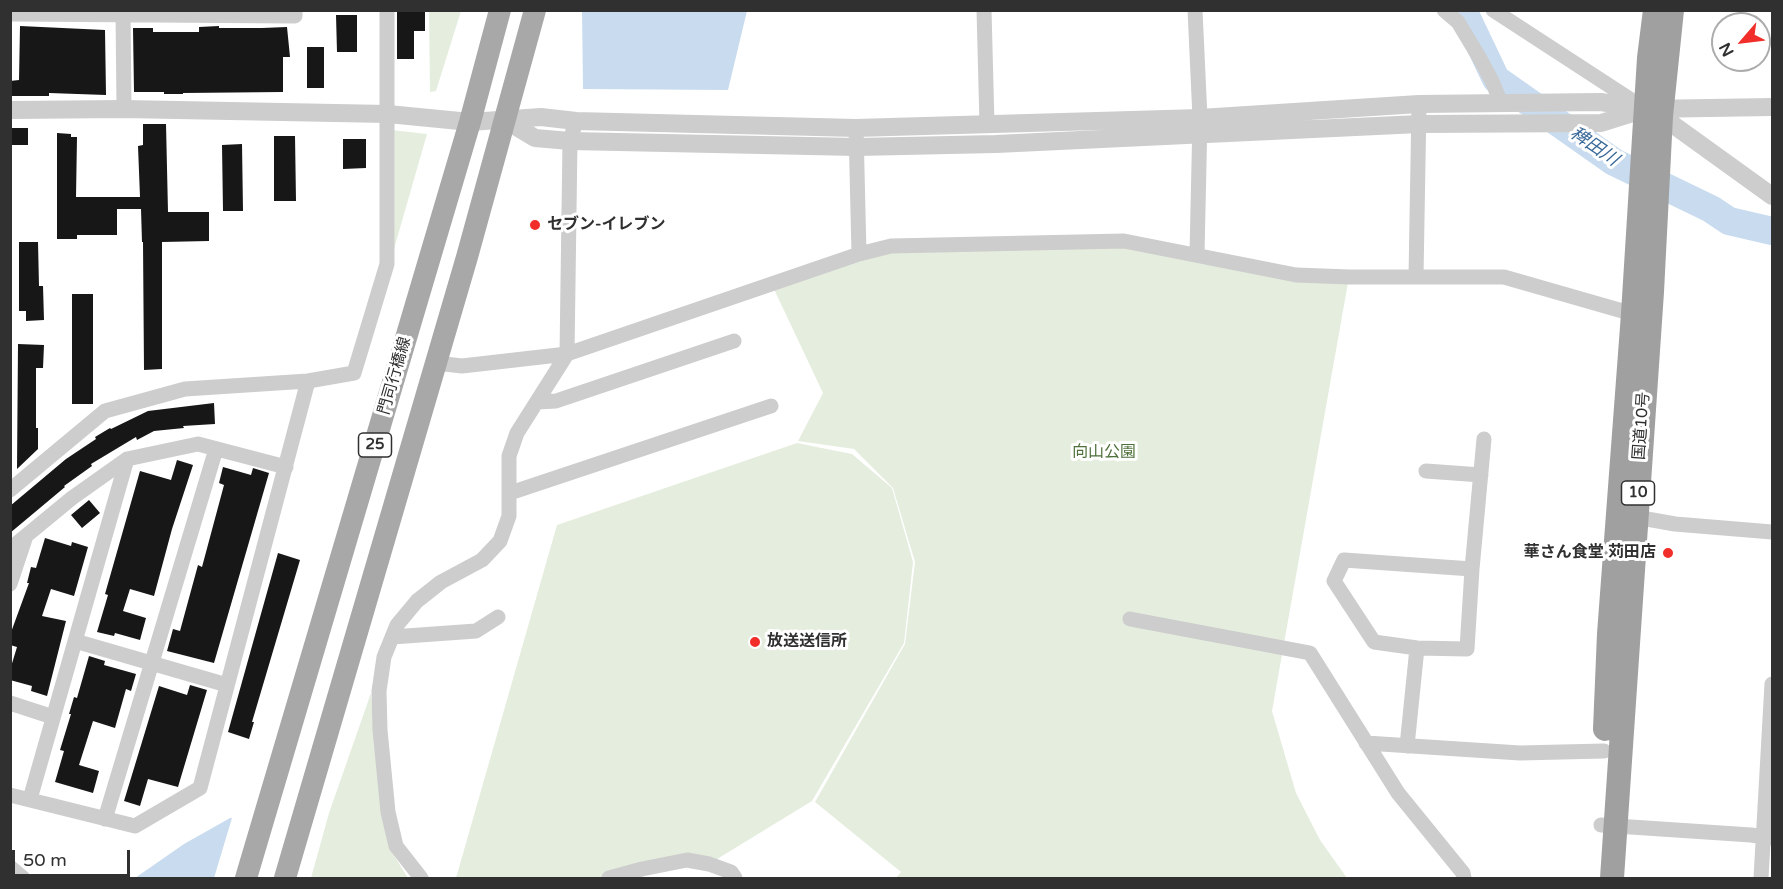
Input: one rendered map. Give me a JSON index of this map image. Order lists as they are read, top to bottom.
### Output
{
  "streets": {
    "highway": ["国道10号", "10"],
    "main road": ["門司行橋線", "25"]
  },
  "water": ["稗田川"],
  "parks": ["向山公園"],
  "places": ["セブン-イレブン", "華さん食堂 苅田店", "放送送信所"],
  "scale_bar": "50 m",
  "north": "bottom left"
}
